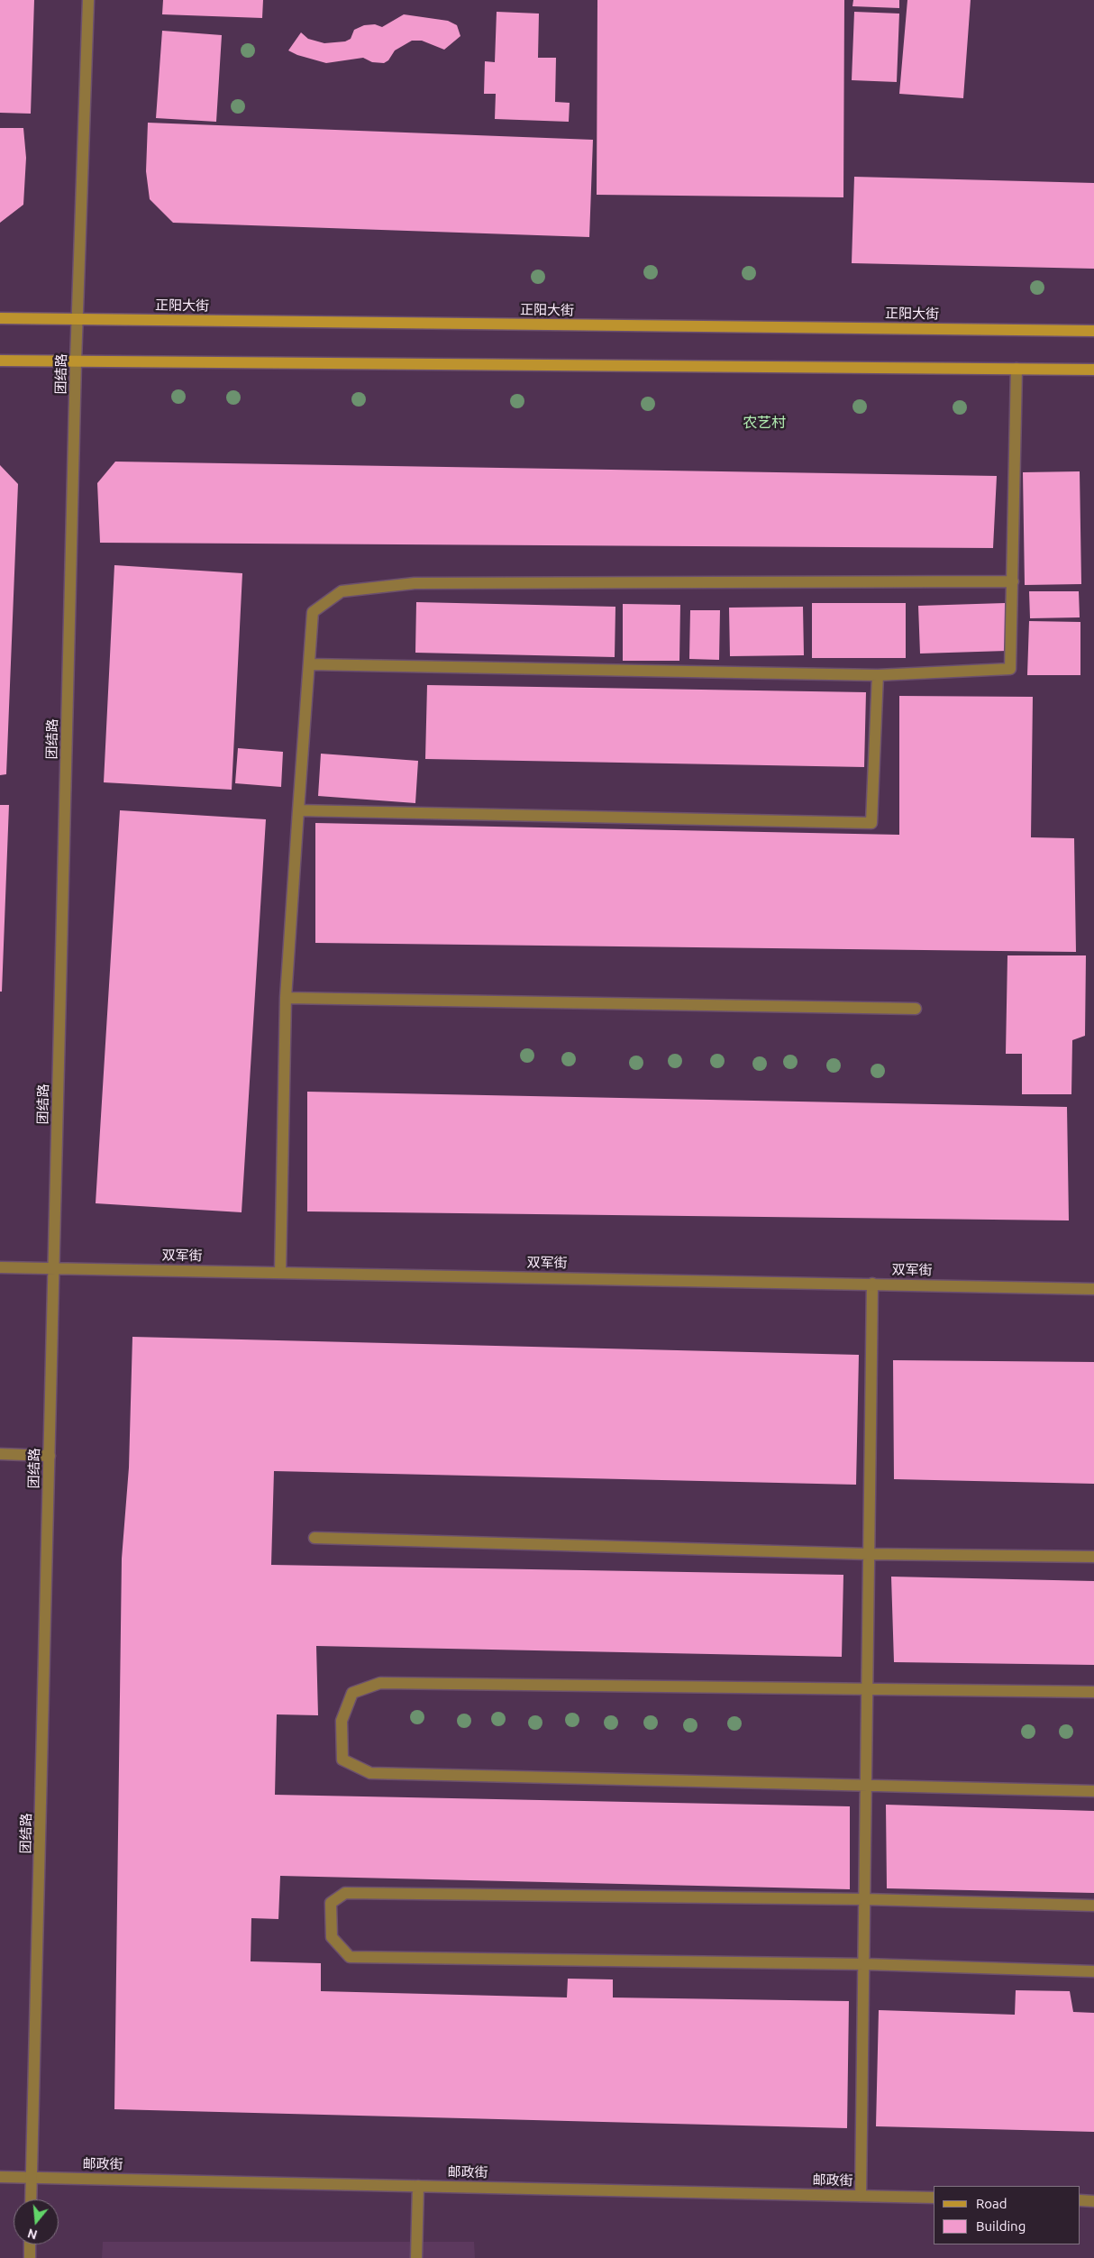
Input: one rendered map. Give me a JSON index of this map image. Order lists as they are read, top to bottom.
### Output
{
  "streets": {
    "main road": ["正阳大街"],
    "street": ["团结路", "双军街", "邮政街"]
  },
  "crossings": [
    ["正阳大街", "团结路"],
    ["团结路", "双军街"],
    ["团结路", "邮政街"]
  ],
  "districts": ["农艺村"],
  "legend": ["Road", "Building"],
  "north": "bottom"
}
